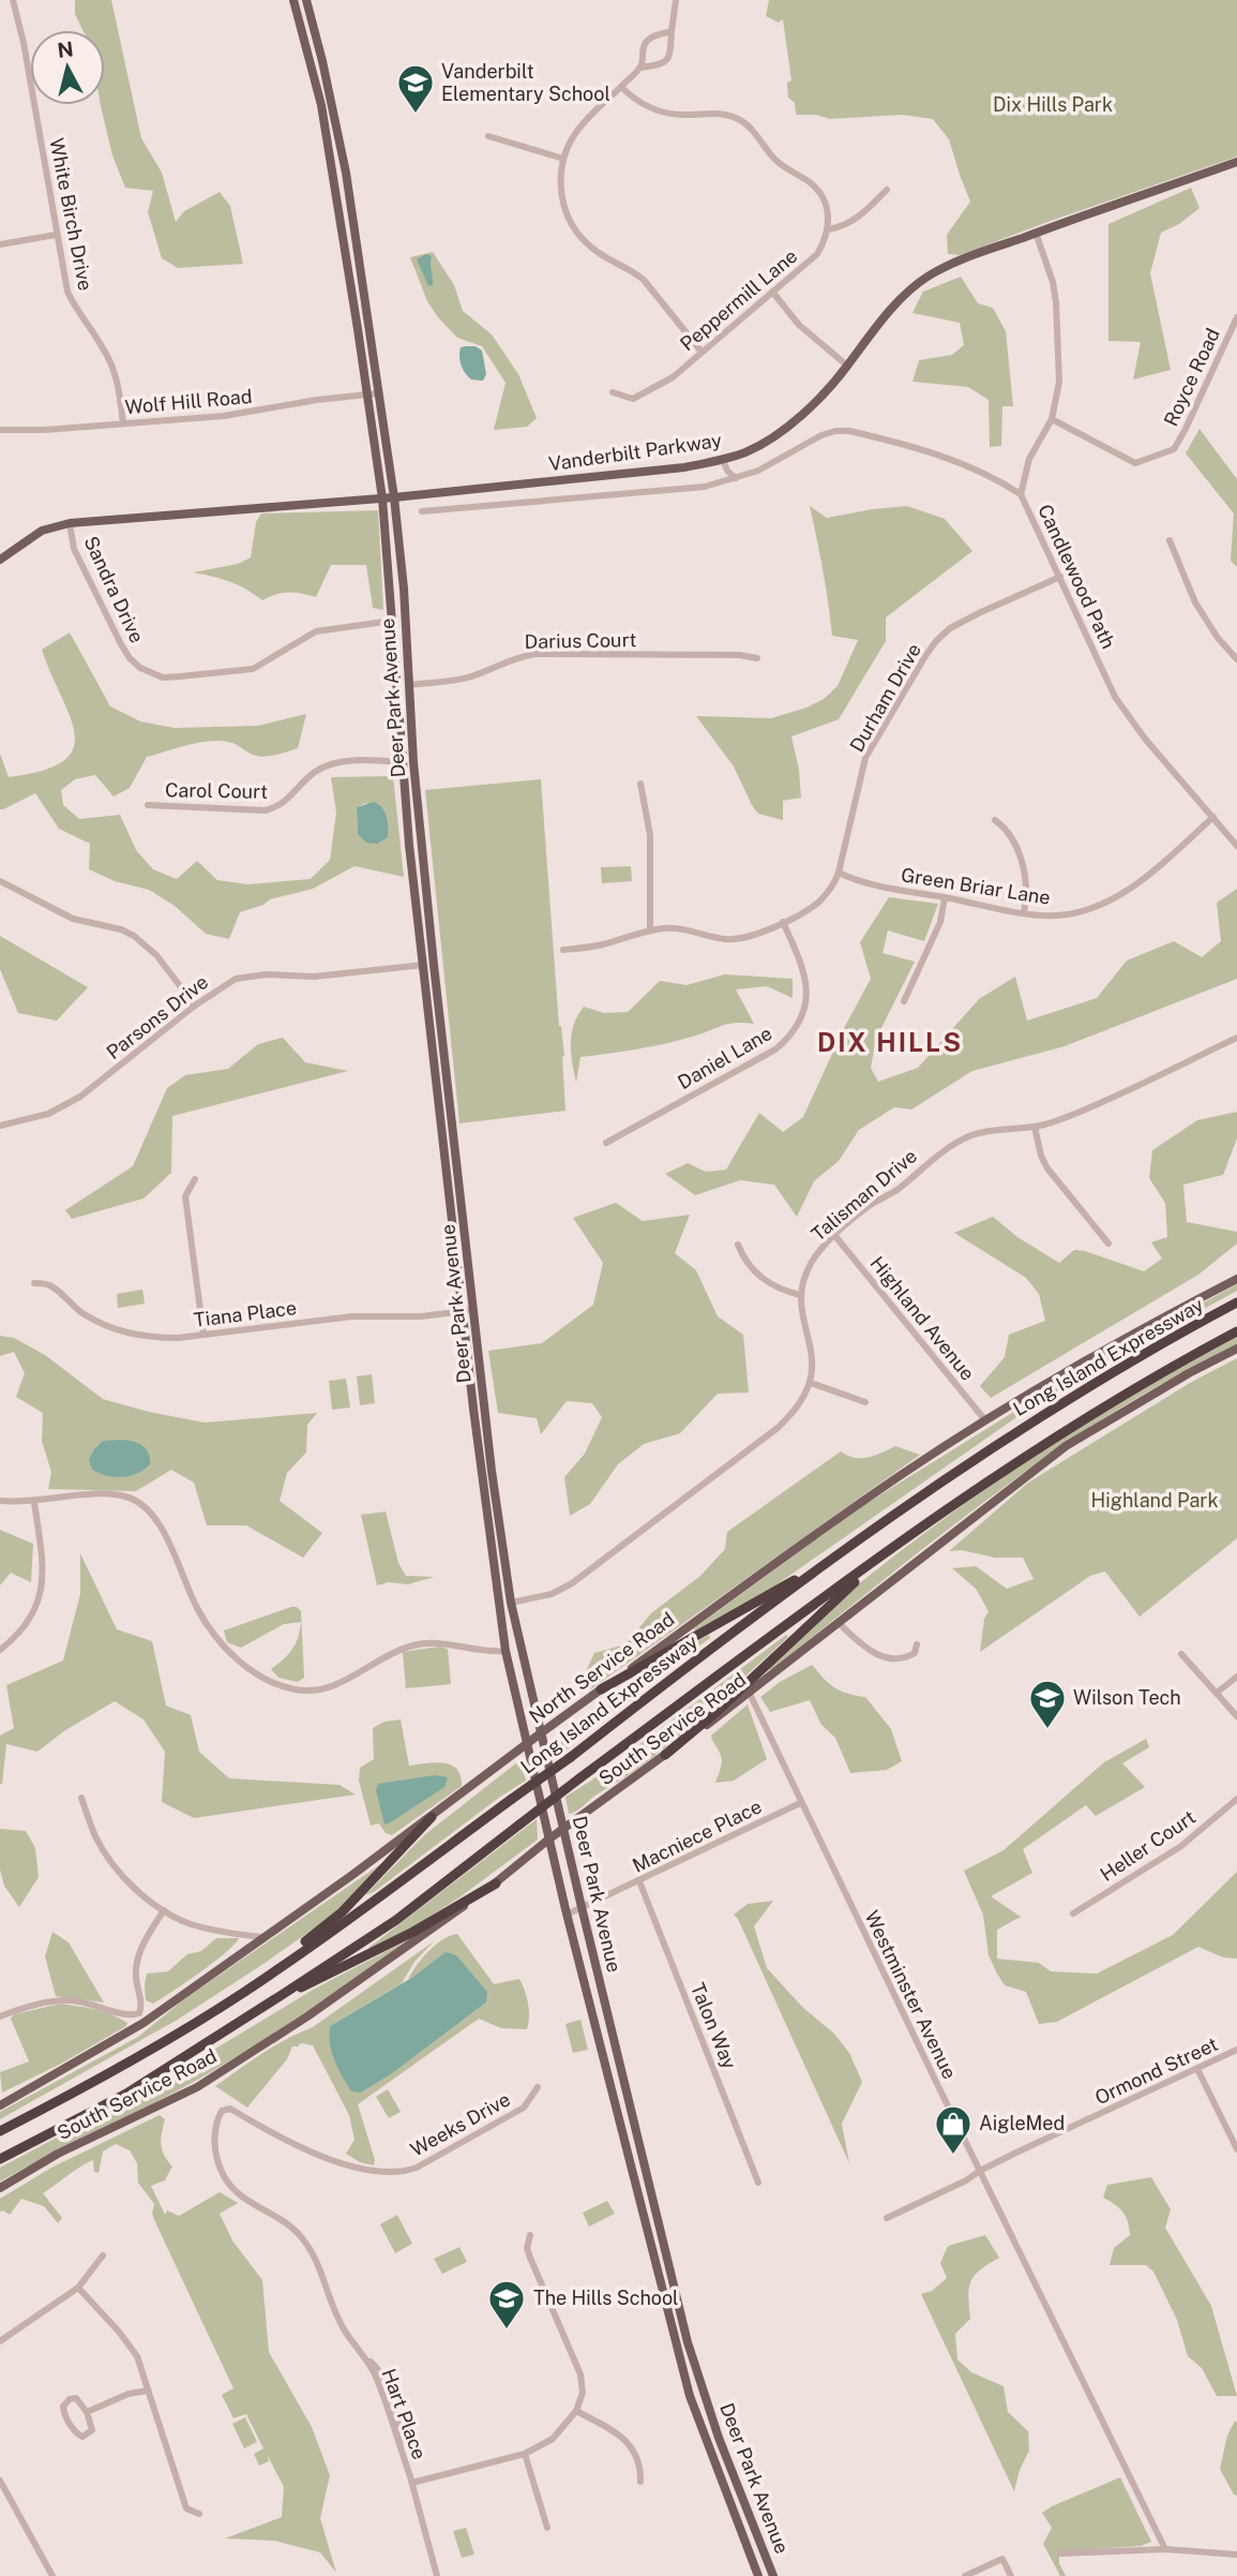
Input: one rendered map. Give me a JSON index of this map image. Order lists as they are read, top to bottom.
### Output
{
  "streets": {
    "highway": ["Long Island Expressway"],
    "main road": [
      "Vanderbilt Parkway",
      "Deer Park Avenue",
      "North Service Road",
      "South Service Road"
    ],
    "street": [
      "White Birch Drive",
      "Peppermill Lane",
      "Royce Road",
      "Wolf Hill Road",
      "Candlewood Path",
      "Sandra Drive",
      "Darius Court",
      "Durham Drive",
      "Carol Court",
      "Green Briar Lane",
      "Parsons Drive",
      "Daniel Lane",
      "Talisman Drive",
      "Tiana Place",
      "Highland Avenue",
      "Macniece Place",
      "Heller Court",
      "Westminster Avenue",
      "Talon Way",
      "Ormond Street",
      "Weeks Drive",
      "Hart Place"
    ]
  },
  "crossings": [
    ["White Birch Drive", "Wolf Hill Road"],
    ["Wolf Hill Road", "Deer Park Avenue"],
    ["Vanderbilt Parkway", "Sandra Drive"],
    ["Vanderbilt Parkway", "Deer Park Avenue"],
    ["Candlewood Path", "Durham Drive"],
    ["Candlewood Path", "Green Briar Lane"],
    ["Sandra Drive", "Deer Park Avenue"],
    ["Darius Court", "Deer Park Avenue"],
    ["Deer Park Avenue", "Carol Court"],
    ["Deer Park Avenue", "Parsons Drive"],
    ["Deer Park Avenue", "Tiana Place"],
    ["Deer Park Avenue", "North Service Road"],
    ["Deer Park Avenue", "South Service Road"],
    ["Deer Park Avenue", "Macniece Place"],
    ["Durham Drive", "Green Briar Lane"],
    ["Durham Drive", "Daniel Lane"],
    ["Talisman Drive", "Highland Avenue"],
    ["Highland Avenue", "North Service Road"],
    ["South Service Road", "Westminster Avenue"],
    ["Macniece Place", "Westminster Avenue"],
    ["Macniece Place", "Talon Way"],
    ["Westminster Avenue", "Ormond Street"],
    ["Weeks Drive", "Hart Place"]
  ],
  "districts": ["DIX HILLS"],
  "parks": ["Dix Hills Park", "Highland Park"],
  "places": {
    "school or university": ["Vanderbilt Elementary School", "Wilson Tech", "The Hills School"],
    "shop": ["AigleMed"]
  },
  "north": "top"
}
